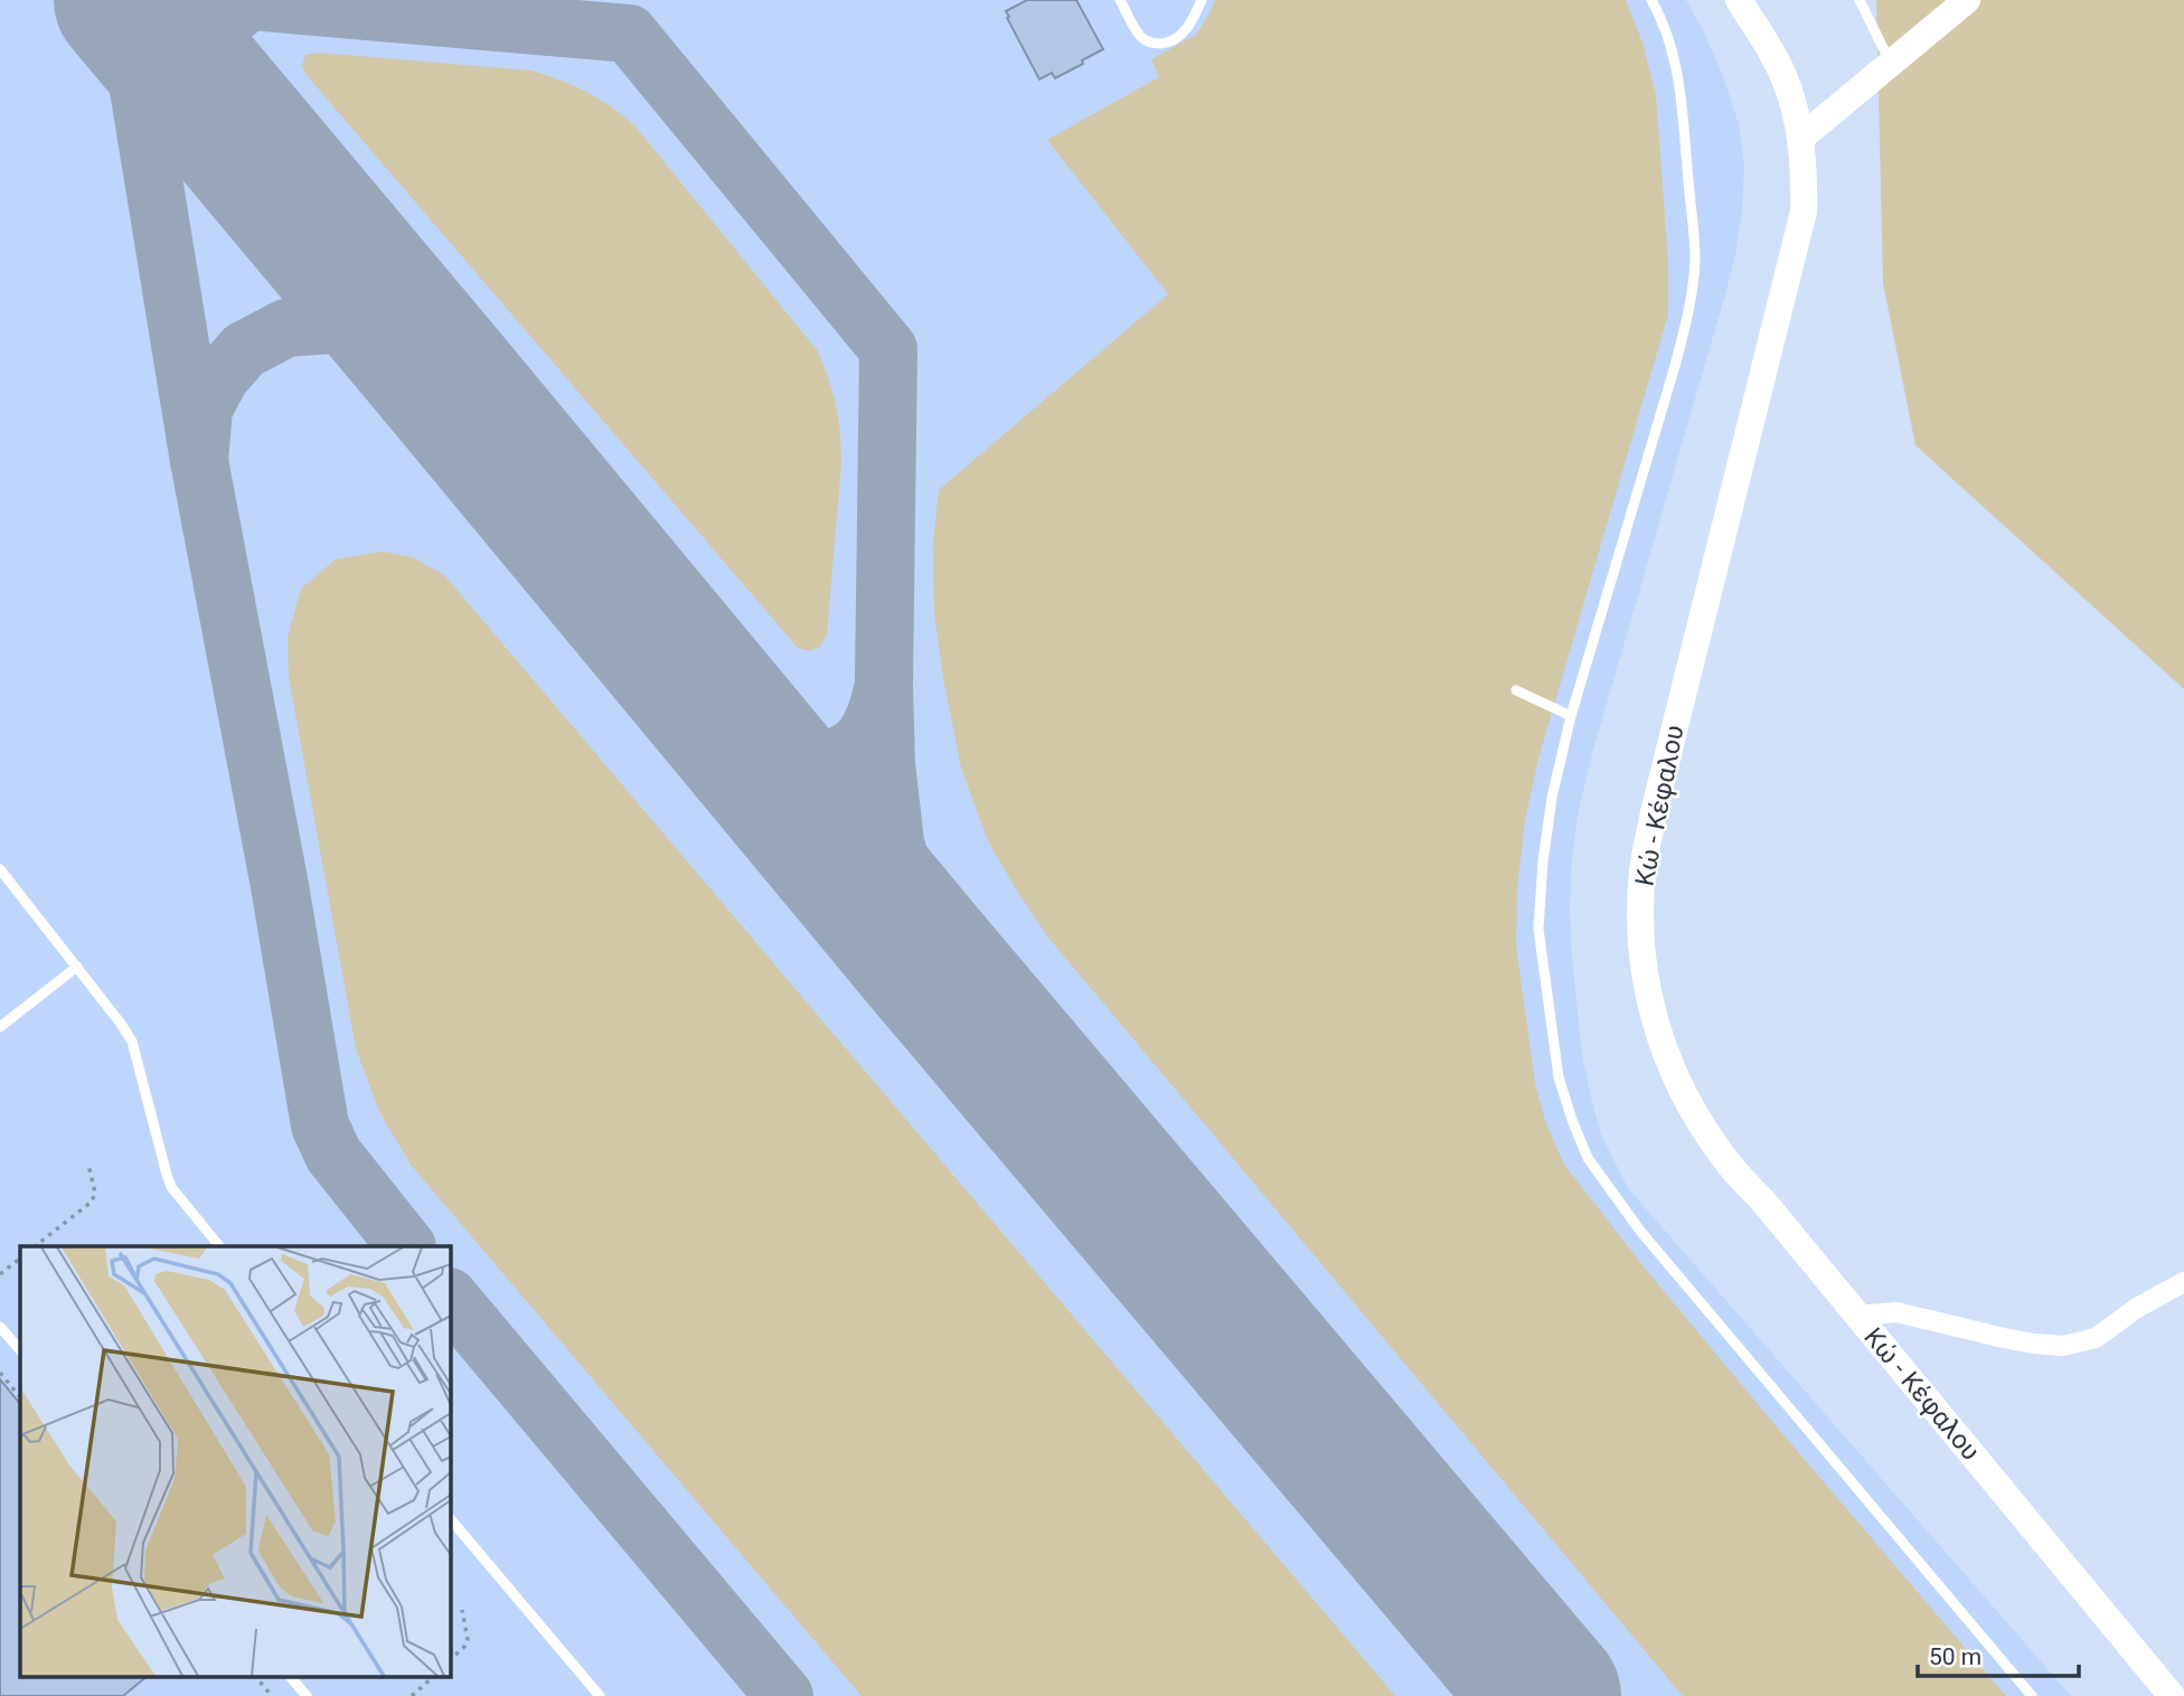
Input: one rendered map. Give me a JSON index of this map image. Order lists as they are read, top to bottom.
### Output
{
  "streets": {
    "main road": ["Κώ - Κέφαλου"]
  },
  "scale_bar": "50 m"
}
